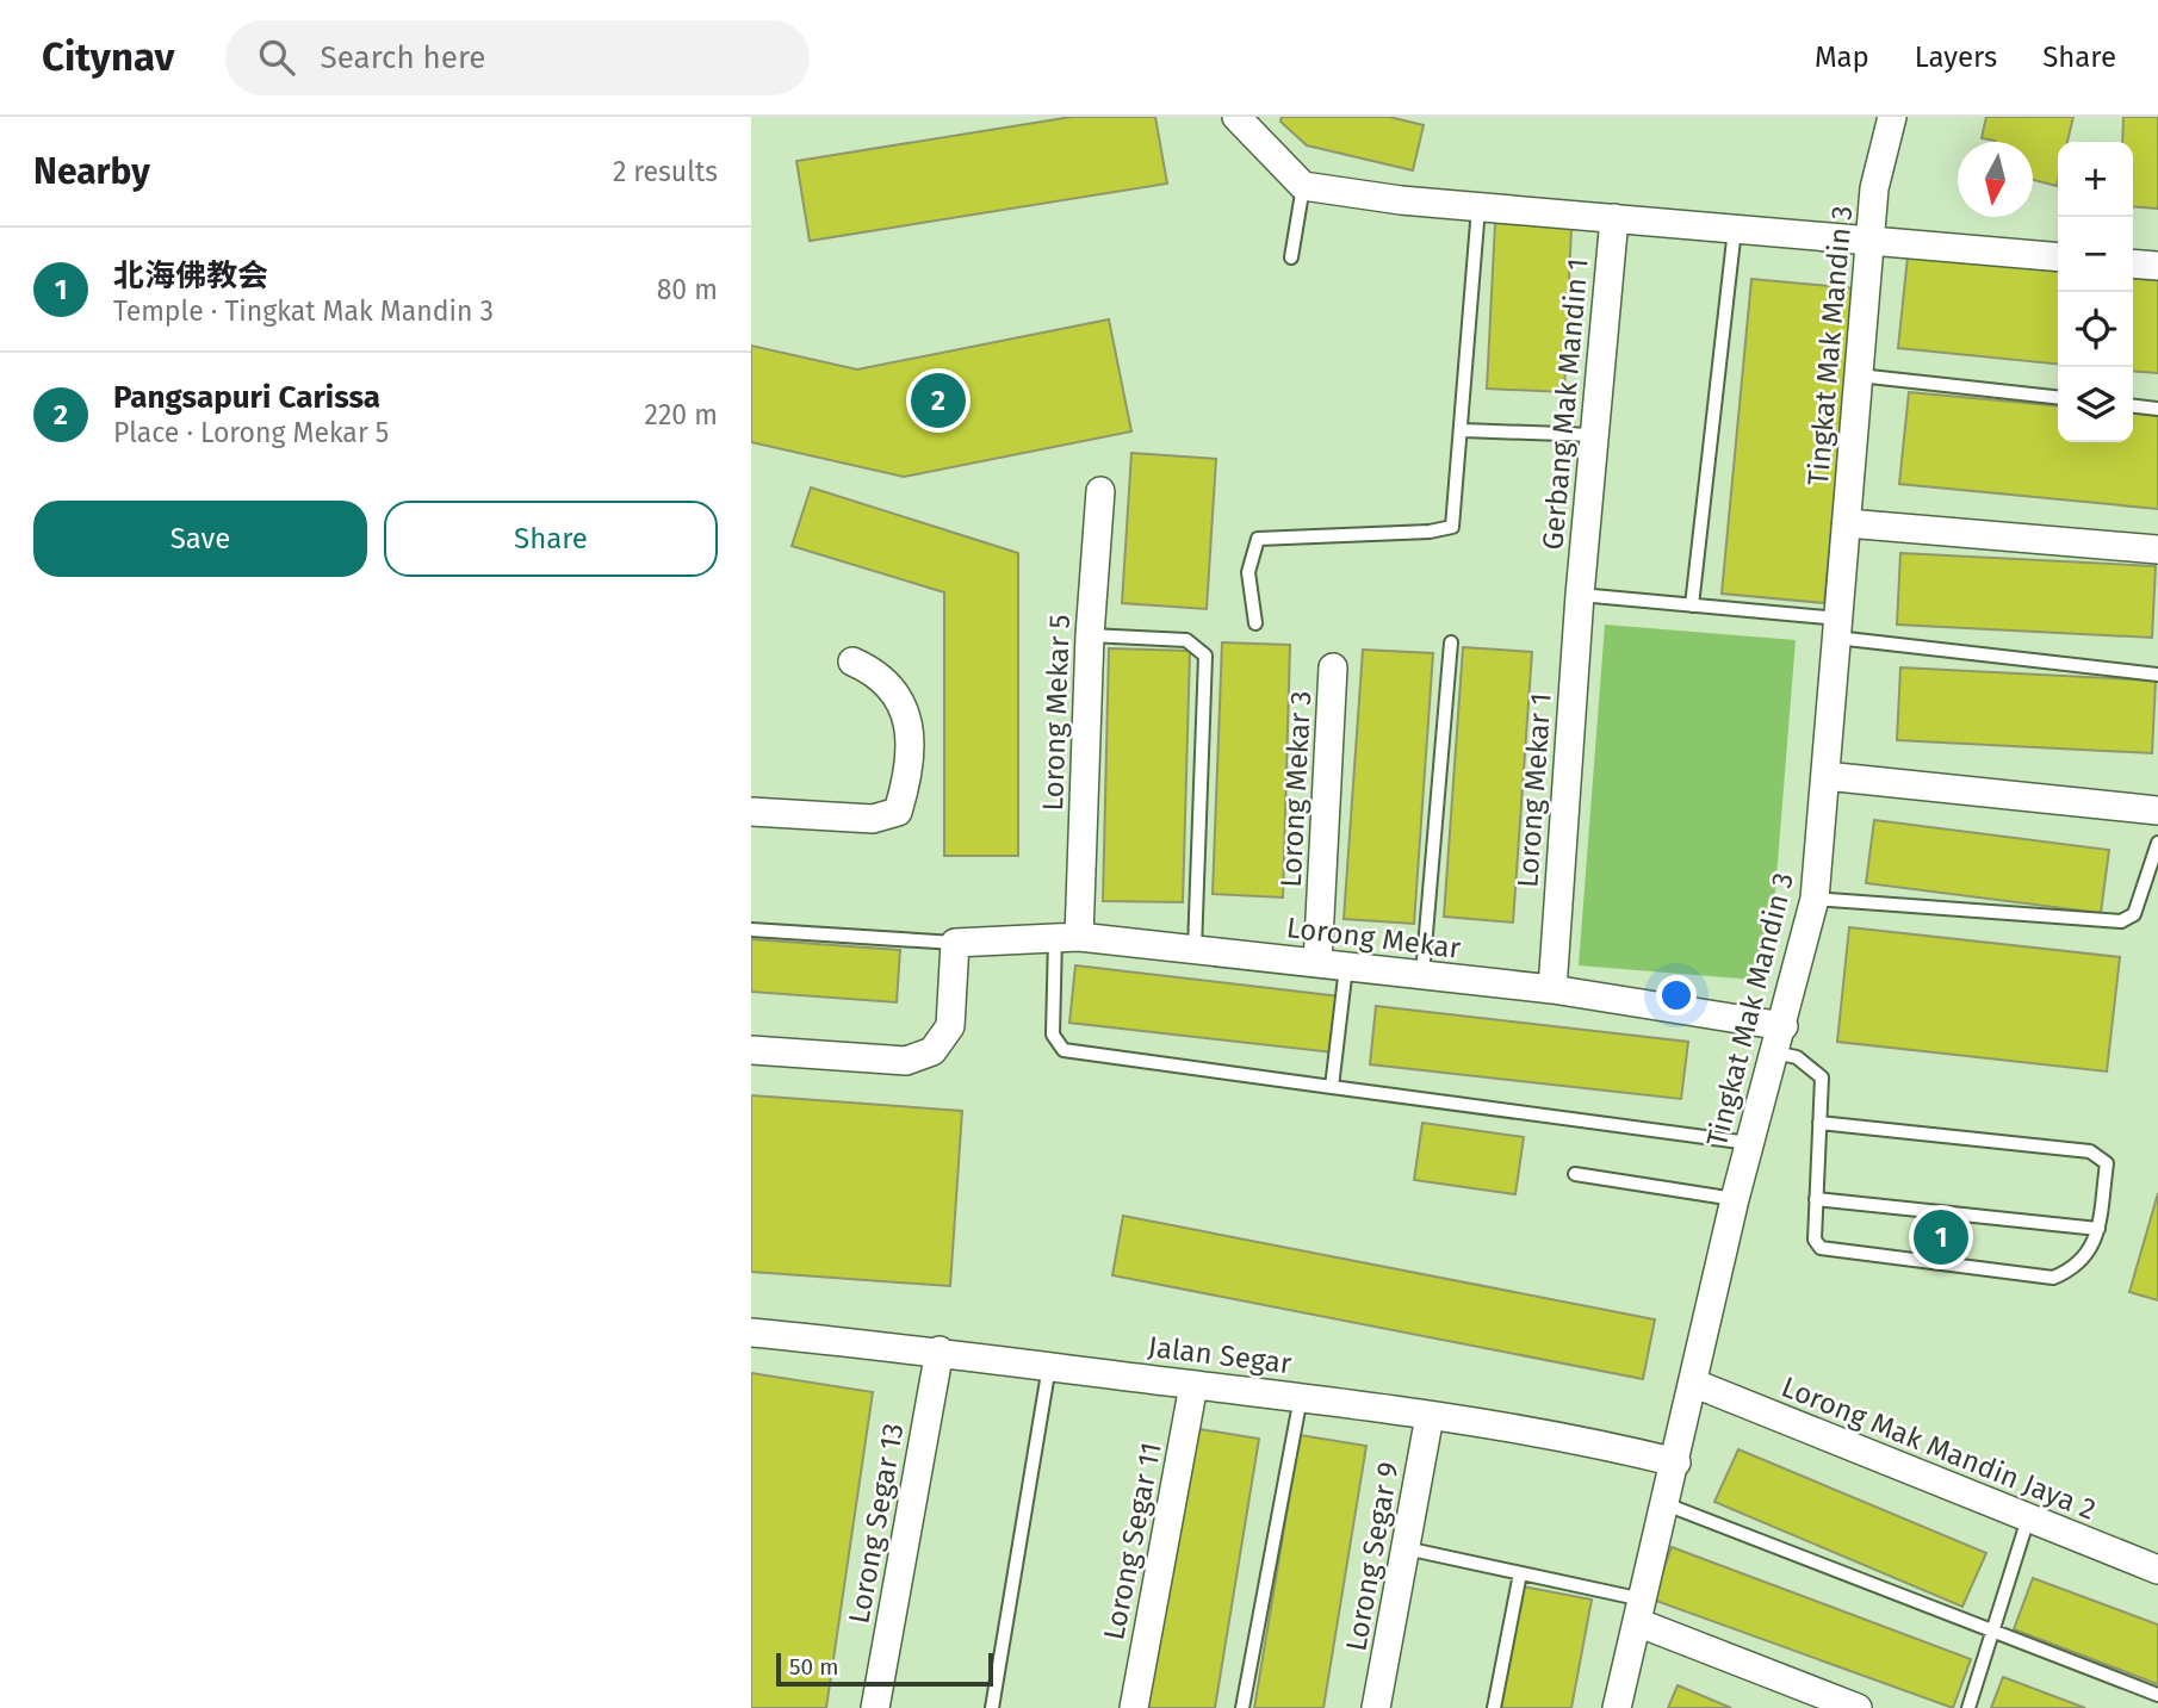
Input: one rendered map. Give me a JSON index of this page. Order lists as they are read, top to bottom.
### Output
{
  "streets": {
    "street": [
      "Tingkat Mak Mandin 3",
      "Gerbang Mak Mandin 1",
      "Lorong Mekar 5",
      "Lorong Mekar 3",
      "Lorong Mekar 1",
      "Lorong Mekar",
      "Jalan Segar",
      "Lorong Mak Mandin Jaya 2",
      "Lorong Segar 13",
      "Lorong Segar 11",
      "Lorong Segar 9"
    ]
  },
  "crossings": [
    ["Tingkat Mak Mandin 3", "Lorong Mekar"],
    ["Tingkat Mak Mandin 3", "Jalan Segar"],
    ["Tingkat Mak Mandin 3", "Lorong Mak Mandin Jaya 2"],
    ["Gerbang Mak Mandin 1", "Lorong Mekar 1"],
    ["Lorong Mekar 5", "Lorong Mekar"],
    ["Lorong Mekar 3", "Lorong Mekar"],
    ["Lorong Mekar 1", "Lorong Mekar"],
    ["Jalan Segar", "Lorong Segar 13"],
    ["Jalan Segar", "Lorong Segar 11"],
    ["Jalan Segar", "Lorong Segar 9"]
  ],
  "scale_bar": "50 m",
  "north": "bottom",
  "page": {
    "header": "Citynav",
    "search": "Search here",
    "nav": ["Map", "Layers", "Share"],
    "heading": ["Nearby", "2 results"],
    "map_buttons": ["+", "−"],
    "list": [
      {
        "mark": "1",
        "name": "北海佛教会",
        "note": "Temple · Tingkat Mak Mandin 3",
        "value": "80 m"
      },
      {
        "mark": "2",
        "name": "Pangsapuri Carissa",
        "note": "Place · Lorong Mekar 5",
        "value": "220 m"
      }
    ],
    "pins": ["2", "1"],
    "buttons": ["Save", "Share"],
    "scale": "50 m"
  }
}
